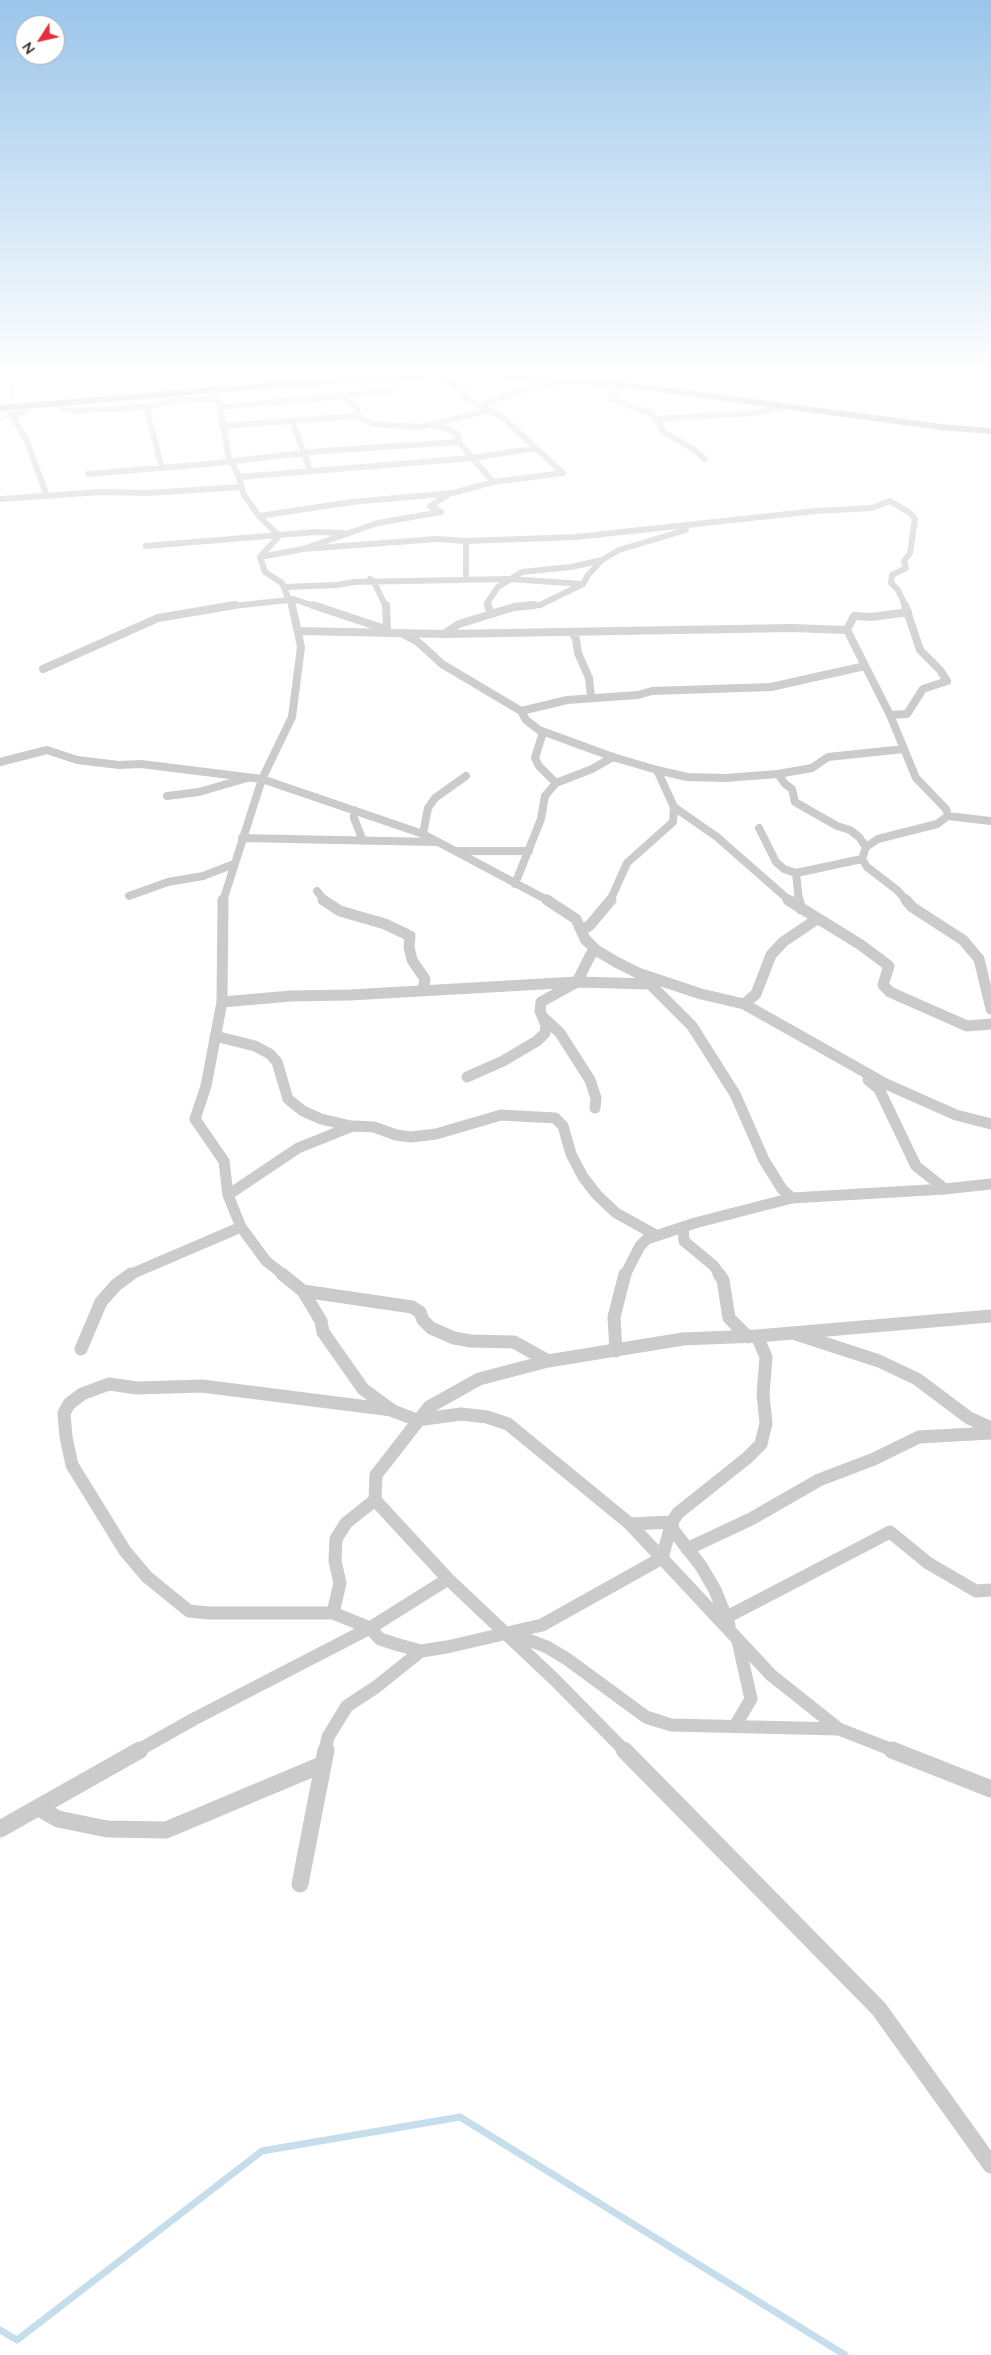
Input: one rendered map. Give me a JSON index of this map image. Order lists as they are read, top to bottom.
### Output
{
  "north": "bottom left"
}
